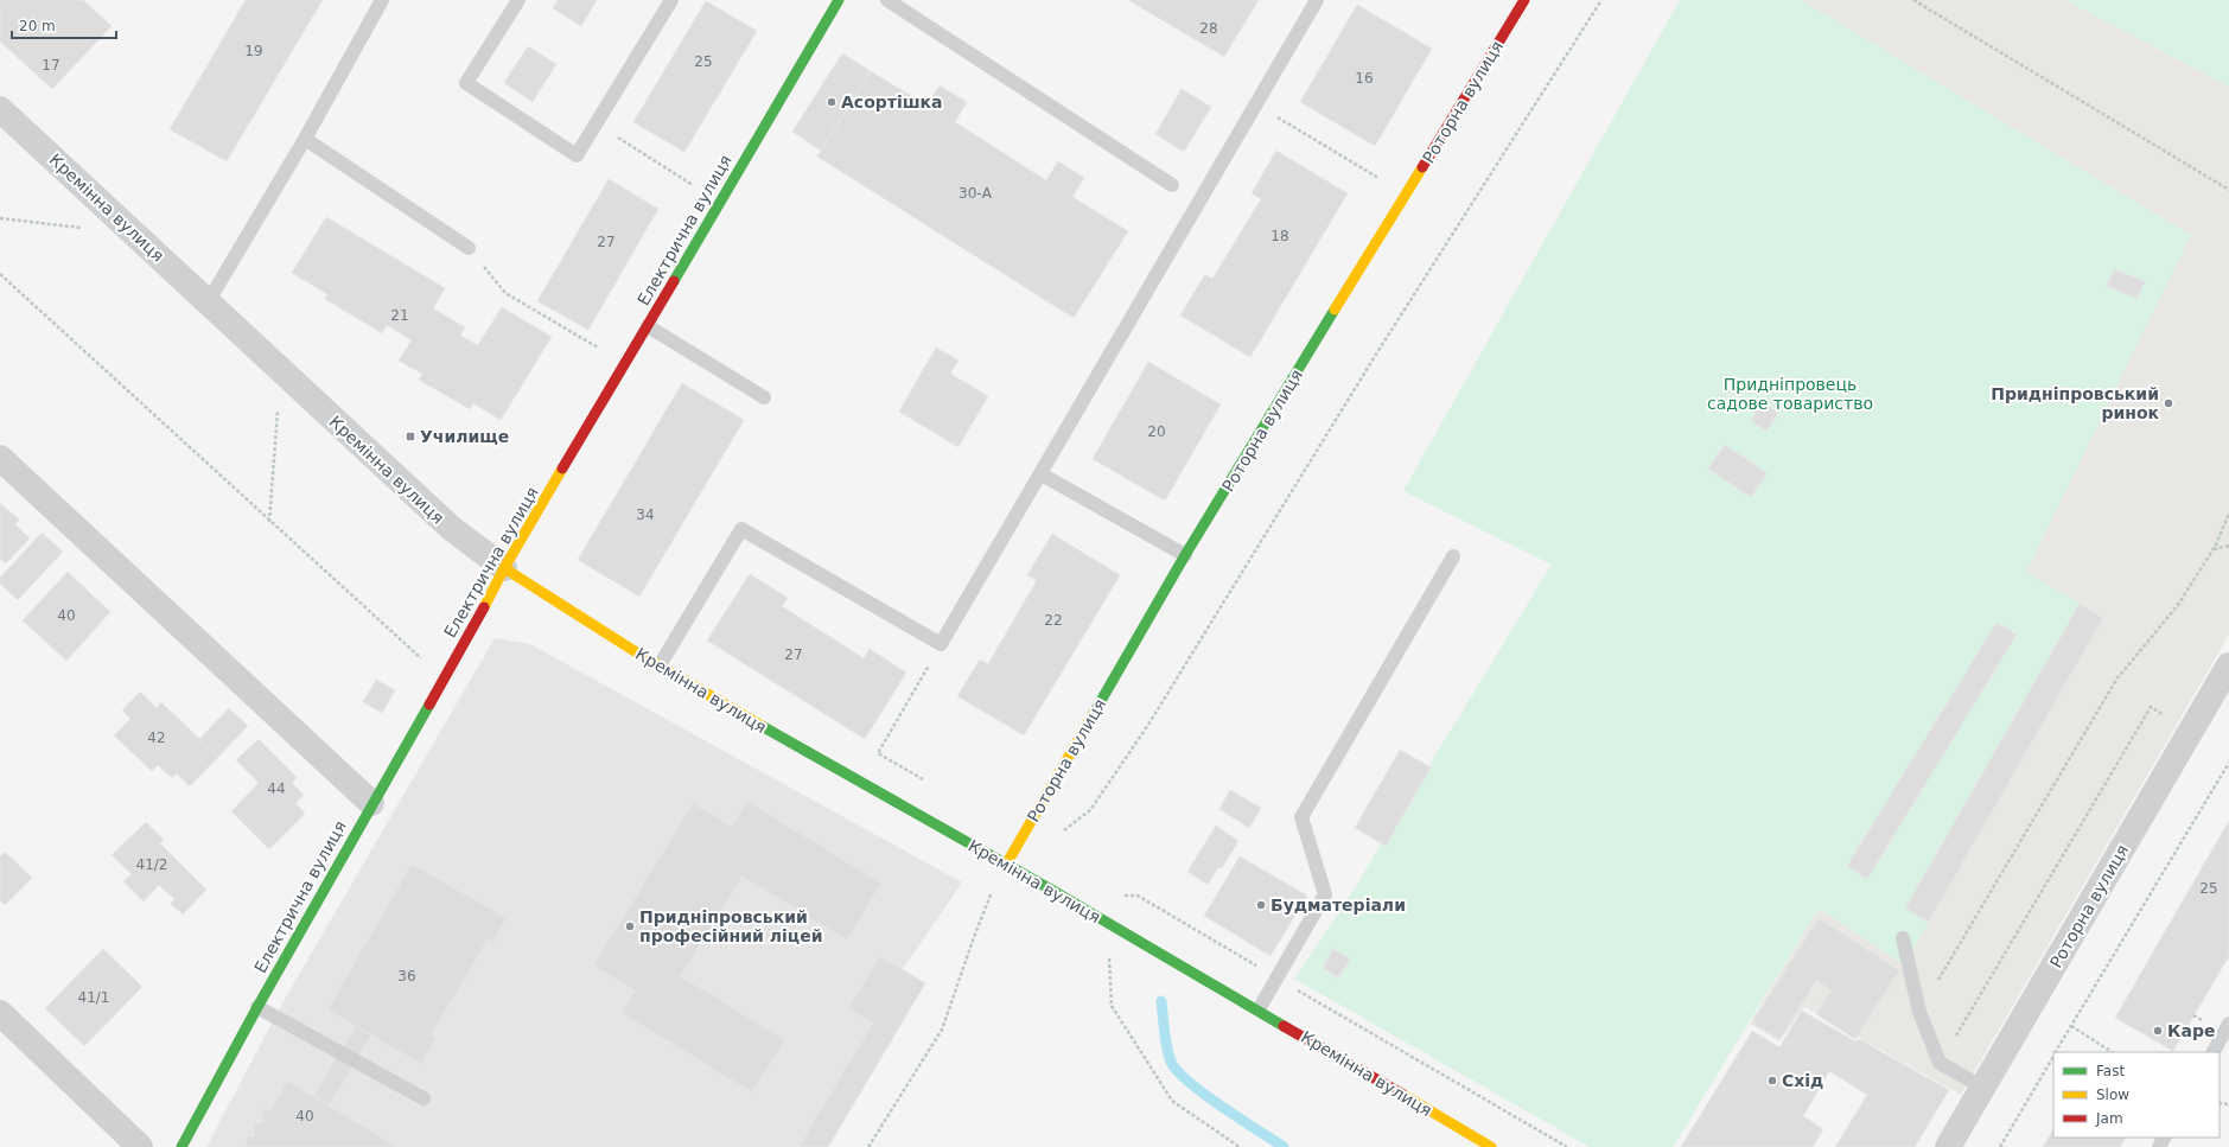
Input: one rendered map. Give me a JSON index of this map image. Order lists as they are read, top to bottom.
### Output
{
  "streets": {
    "street": ["Роторна вулиця", "Кремінна вулиця", "Електрична вулиця"]
  },
  "crossings": [
    ["Роторна вулиця", "Кремінна вулиця"],
    ["Кремінна вулиця", "Електрична вулиця"]
  ],
  "parks": ["Придніпровець садове товариство"],
  "places": {
    "other": [
      "Асортішка",
      "Придніпровський ринок",
      "Будматеріали",
      "Придніпровський професійний ліцей",
      "Каре",
      "Схід"
    ],
    "transit": ["Училище"]
  },
  "house_numbers": [
    "28",
    "19",
    "25",
    "17",
    "16",
    "30-А",
    "18",
    "27",
    "21",
    "20",
    "34",
    "40",
    "22",
    "27",
    "42",
    "44",
    "41/2",
    "25",
    "36",
    "41/1",
    "40"
  ],
  "legend": ["Fast", "Slow", "Jam"],
  "scale_bar": "20 m"
}
